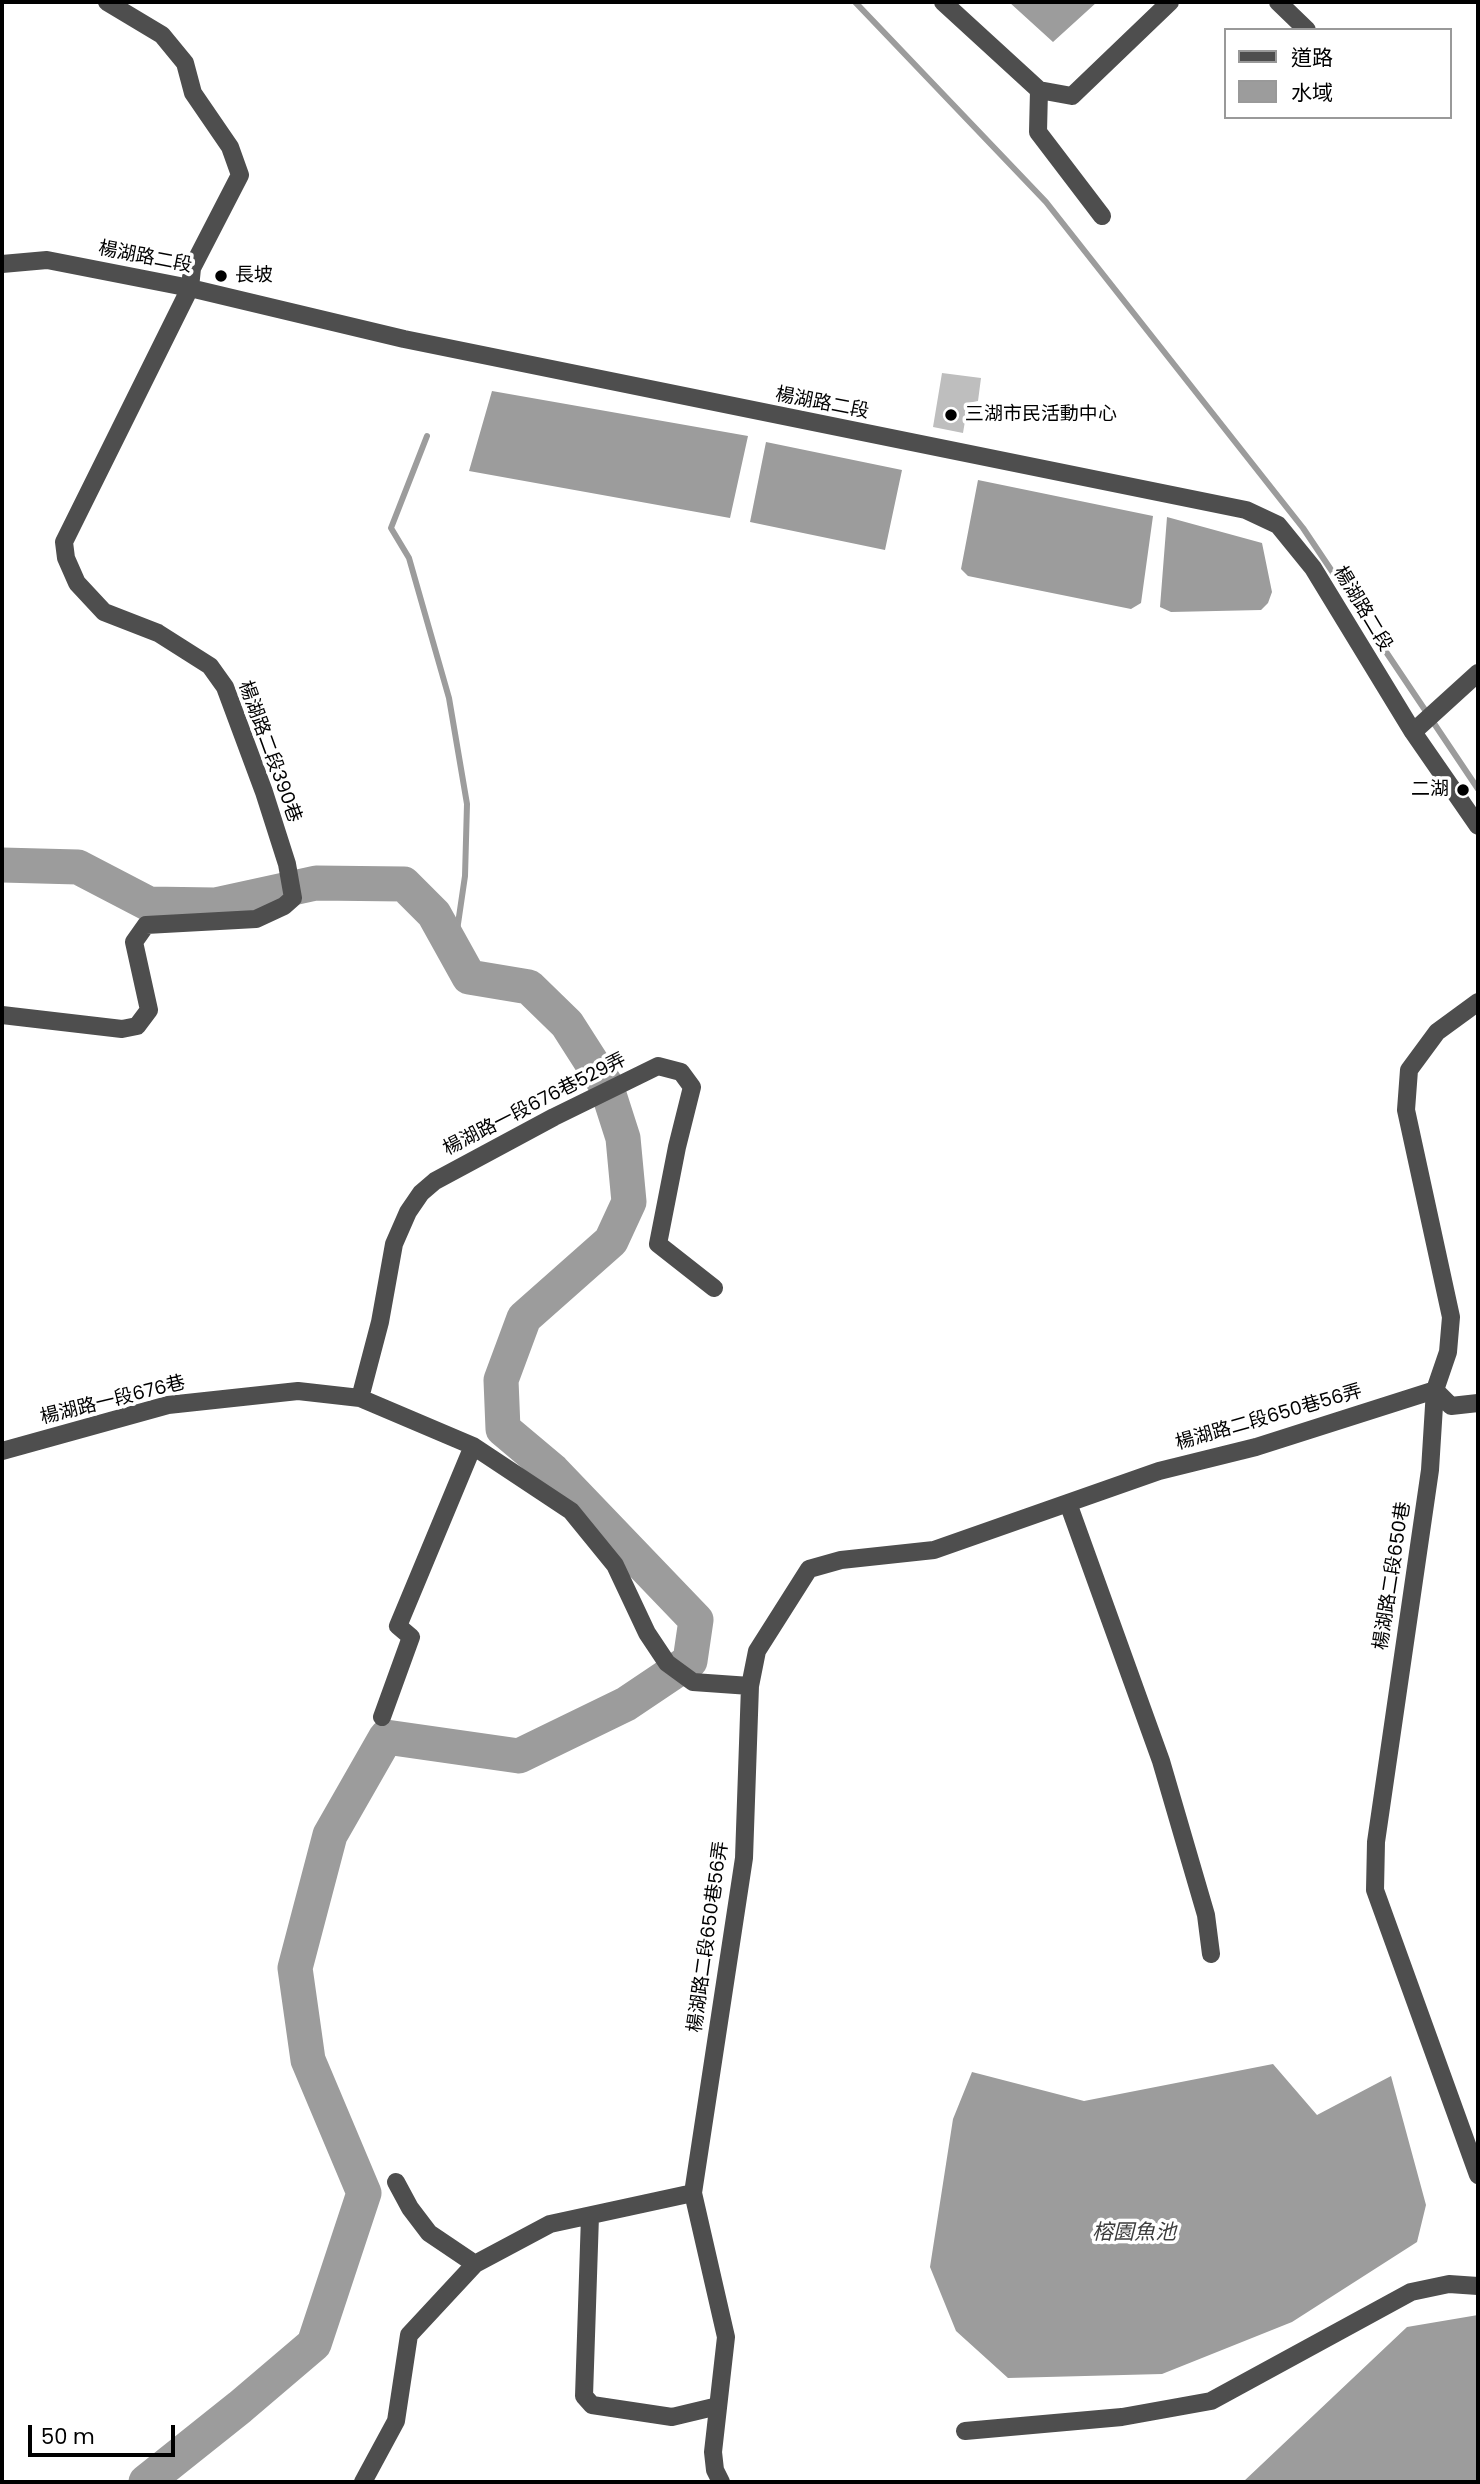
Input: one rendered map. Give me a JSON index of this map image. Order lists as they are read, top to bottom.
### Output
{
  "streets": {
    "street": [
      "楊湖路二段",
      "楊湖路二段390巷",
      "楊湖路一段676巷529弄",
      "楊湖路一段676巷",
      "楊湖路二段650巷56弄",
      "楊湖路二段650巷"
    ]
  },
  "crossings": [
    ["楊湖路二段", "楊湖路二段390巷"],
    ["楊湖路一段676巷529弄", "楊湖路一段676巷"],
    ["楊湖路一段676巷", "楊湖路二段650巷56弄"],
    ["楊湖路二段650巷56弄", "楊湖路二段650巷"]
  ],
  "water": ["榕園魚池"],
  "places": ["長坡", "三湖市民活動中心", "二湖"],
  "legend": ["道路", "水域"],
  "scale_bar": "50 m"
}
